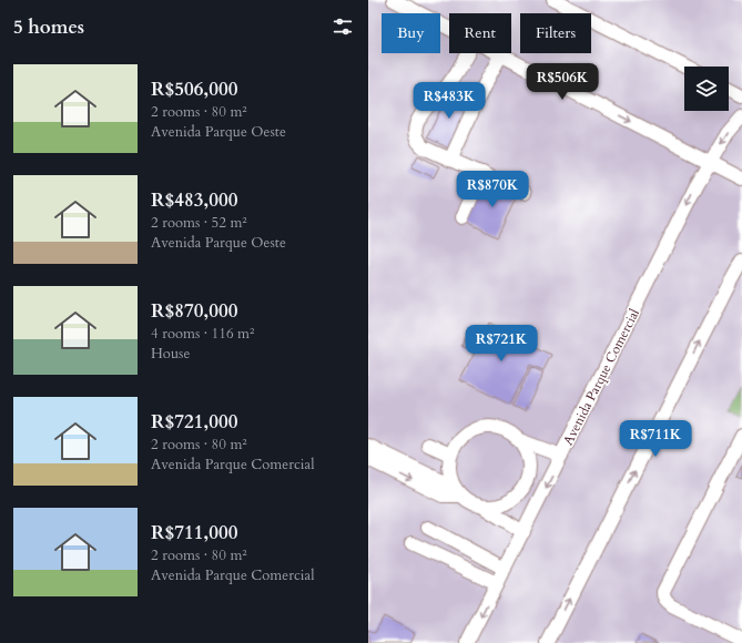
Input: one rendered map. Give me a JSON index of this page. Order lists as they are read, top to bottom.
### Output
{
  "streets": {
    "street": ["Avenida Parque Comercial"]
  },
  "page": {
    "heading": "5 homes",
    "chip": ["Buy", "Rent", "Filters"],
    "list": [
      {
        "name": "R$506,000",
        "note": "2 rooms · 80 m² · Avenida Parque Oeste"
      },
      {
        "name": "R$483,000",
        "note": "2 rooms · 52 m² · Avenida Parque Oeste"
      },
      {
        "name": "R$870,000",
        "note": "4 rooms · 116 m² · House"
      },
      {
        "name": "R$721,000",
        "note": "2 rooms · 80 m² · Avenida Parque Comercial"
      },
      {
        "name": "R$711,000",
        "note": "2 rooms · 80 m² · Avenida Parque Comercial"
      }
    ],
    "price": [
      "R$506K",
      "R$483K",
      "R$870K",
      "R$721K",
      "R$711K"
    ]
  }
}
